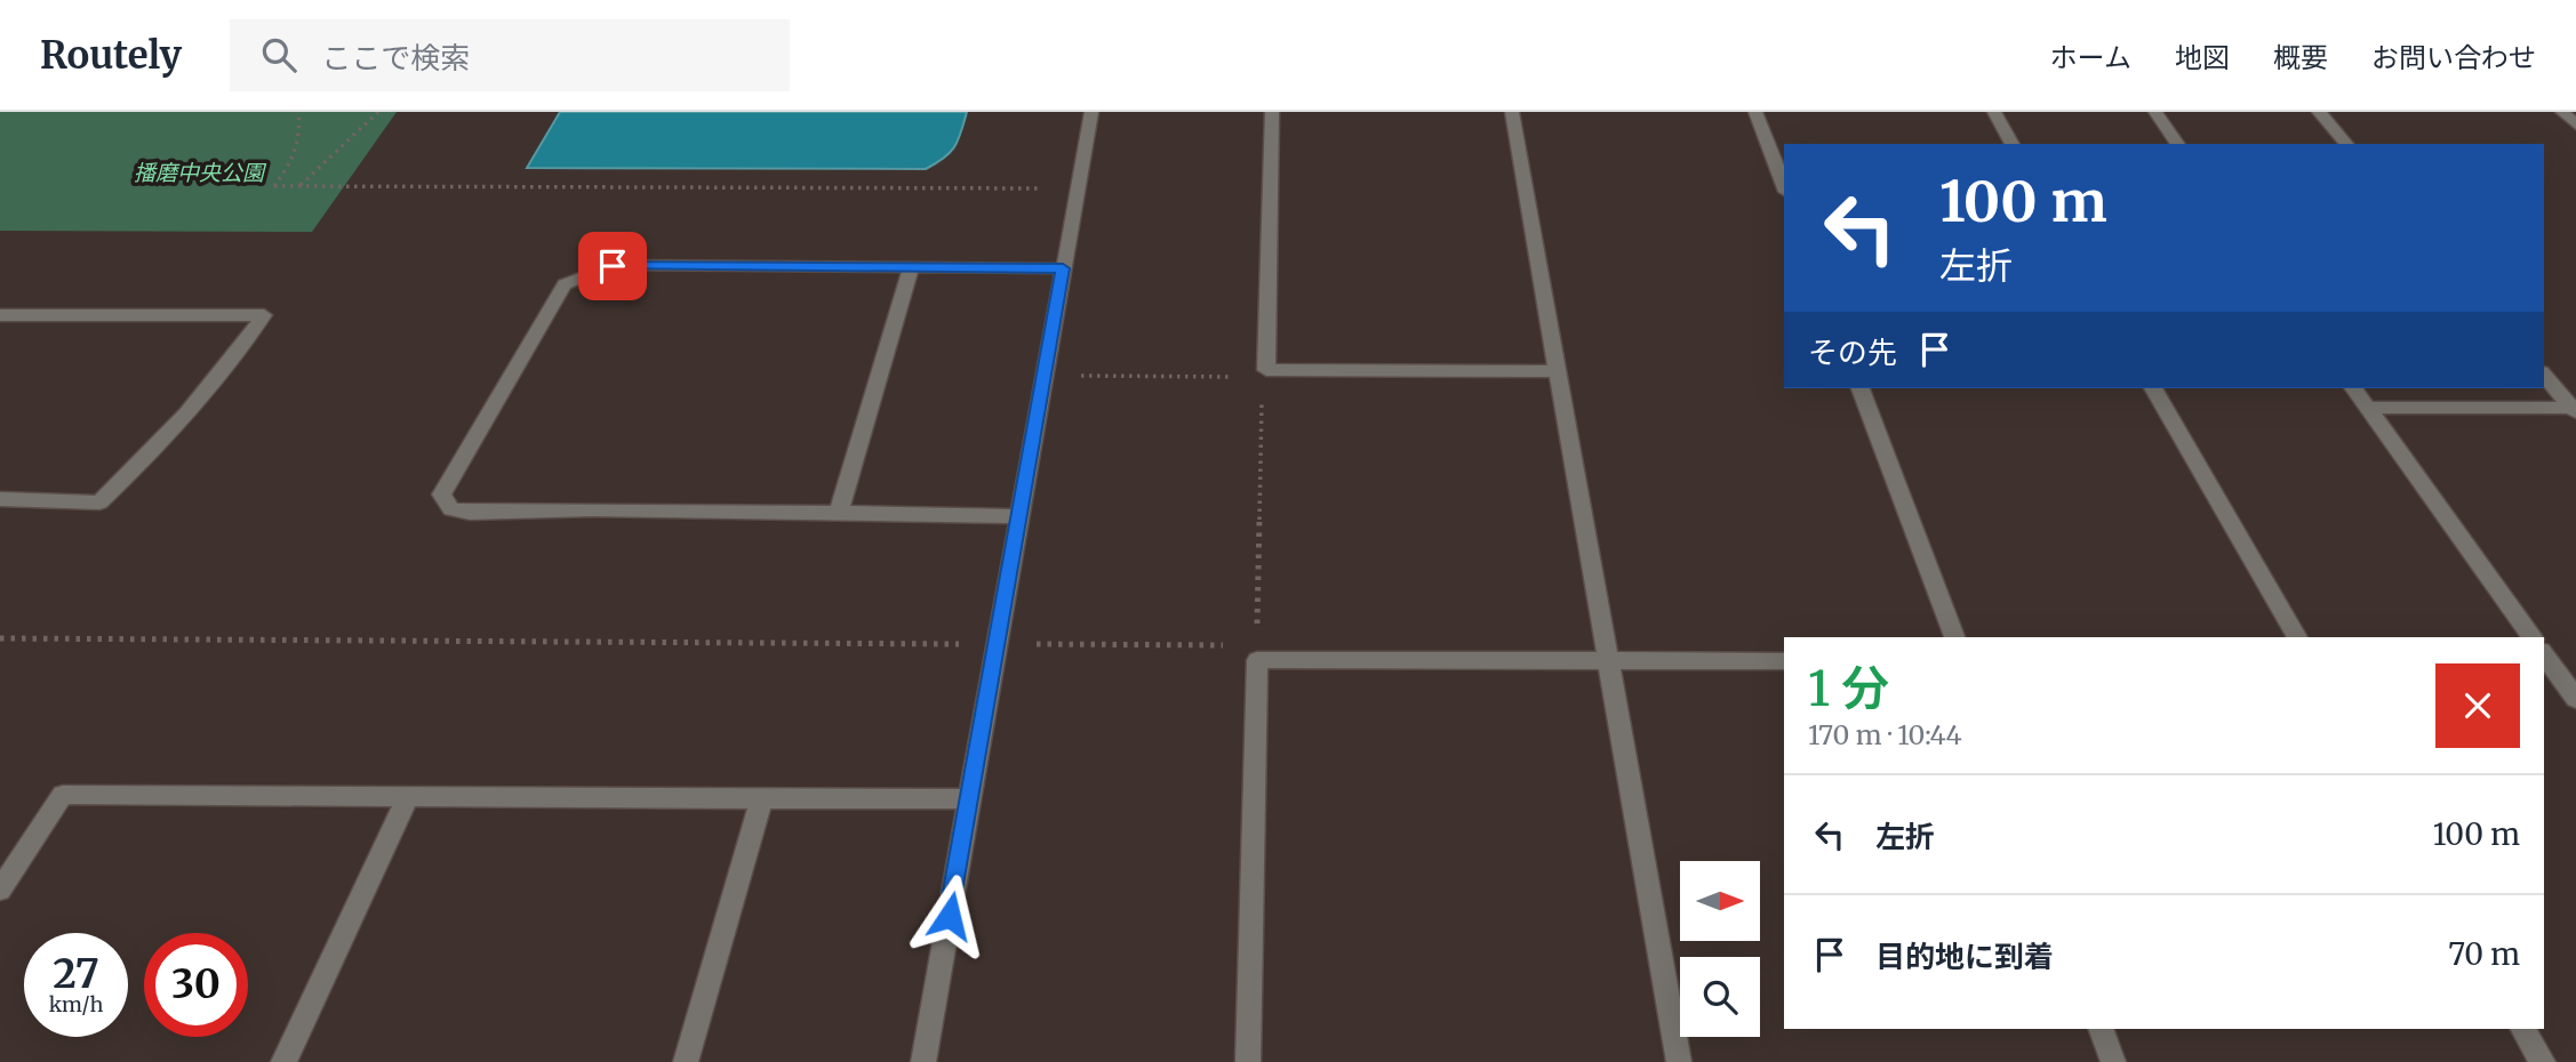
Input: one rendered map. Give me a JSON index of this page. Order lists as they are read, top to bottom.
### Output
{
  "parks": ["播磨中央公園"],
  "north": "right",
  "page": {
    "header": "Routely",
    "search": "ここで検索",
    "nav": [
      "ホーム",
      "地図",
      "概要",
      "お問い合わせ"
    ],
    "turn": ["100 m", "左折"],
    "then": "その先",
    "heading": ["1 分", "170 m · 10:44"],
    "list": [
      {
        "name": "左折",
        "value": "100 m"
      },
      {
        "name": "目的地に到着",
        "value": "70 m"
      }
    ],
    "speed": "27 km/h",
    "limit": "30"
  }
}
